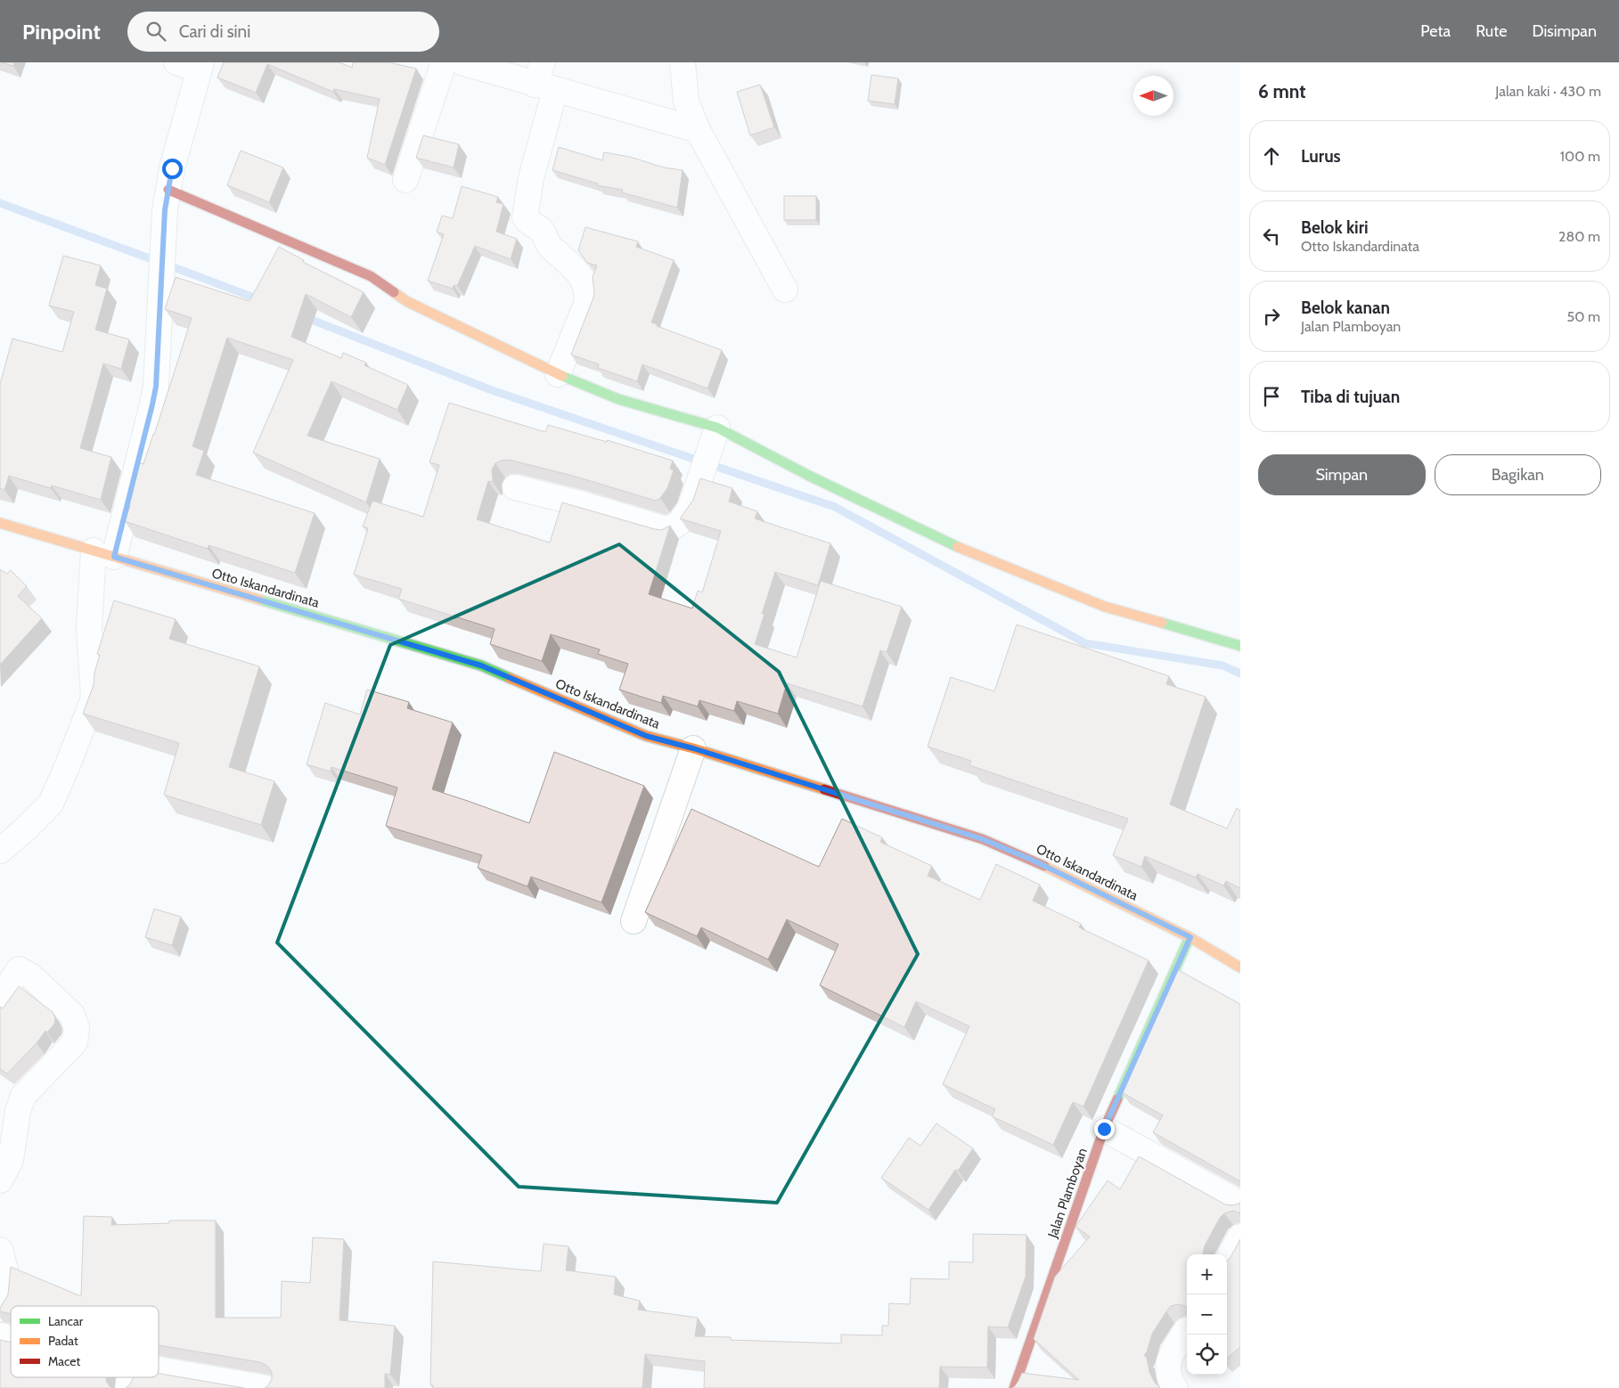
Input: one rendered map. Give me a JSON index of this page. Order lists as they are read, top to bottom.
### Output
{
  "streets": {
    "street": ["Otto Iskandardinata", "Jalan Plamboyan"]
  },
  "crossings": [
    ["Otto Iskandardinata", "Jalan Plamboyan"]
  ],
  "legend": ["Lancar", "Padat", "Macet"],
  "north": "left",
  "page": {
    "header": "Pinpoint",
    "search": "Cari di sini",
    "nav": ["Peta", "Rute", "Disimpan"],
    "heading": ["6 mnt", "Jalan kaki · 430 m"],
    "list": [
      ["Lurus", "100 m"],
      ["Belok kiri", "Otto Iskandardinata", "280 m"],
      ["Belok kanan", "Jalan Plamboyan", "50 m"],
      "Tiba di tujuan"
    ],
    "buttons": ["Simpan", "Bagikan"],
    "map_buttons": ["+", "−"]
  }
}
